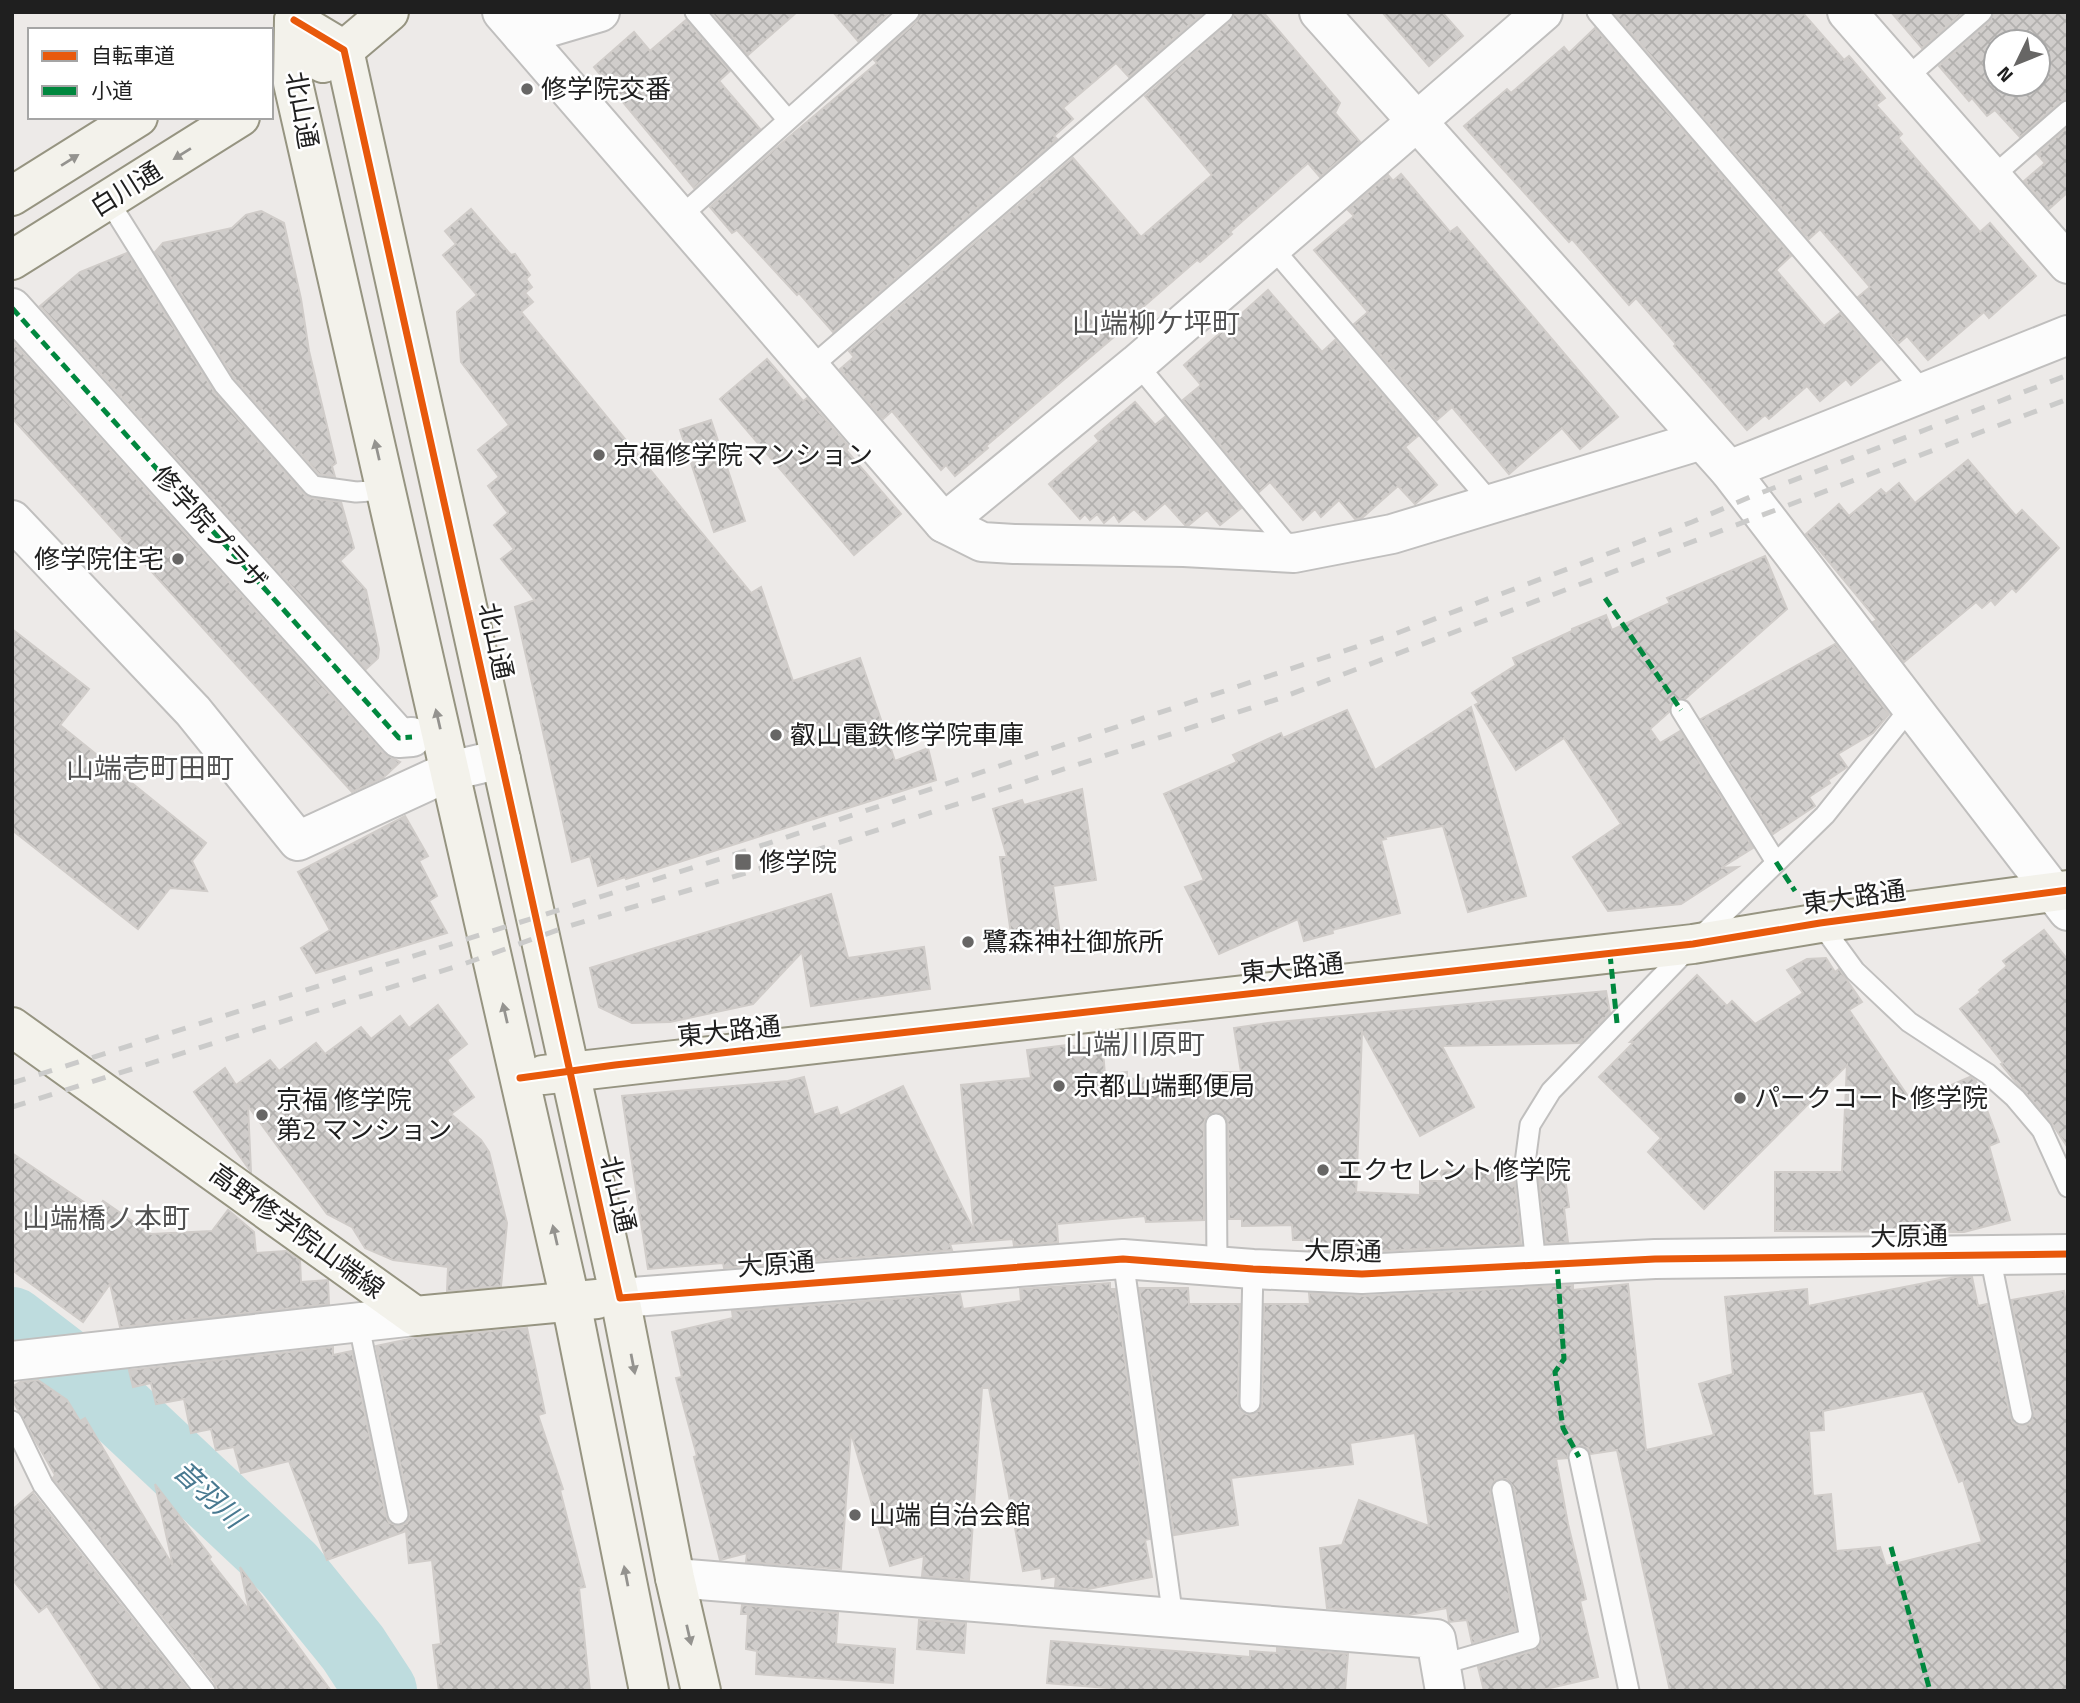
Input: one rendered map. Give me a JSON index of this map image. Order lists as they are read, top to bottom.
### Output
{
  "streets": {
    "street": [
      "北山通",
      "白川通",
      "修学院プラザ",
      "東大路通",
      "高野修学院山端線",
      "大原通"
    ]
  },
  "crossings": [
    ["北山通", "東大路通"],
    ["北山通", "大原通"]
  ],
  "districts": [
    "山端柳ケ坪町",
    "山端壱町田町",
    "山端川原町",
    "山端橋ノ本町"
  ],
  "water": ["音羽川"],
  "places": {
    "other": [
      "修学院交番",
      "京福修学院マンション",
      "修学院住宅",
      "叡山電鉄修学院車庫",
      "鷺森神社御旅所",
      "京都山端郵便局",
      "パークコート修学院",
      "京福 修学院 第2 マンション",
      "エクセレント修学院",
      "山端 自治会館"
    ],
    "transit": ["修学院"]
  },
  "legend": ["自転車道", "小道"],
  "north": "bottom left"
}
